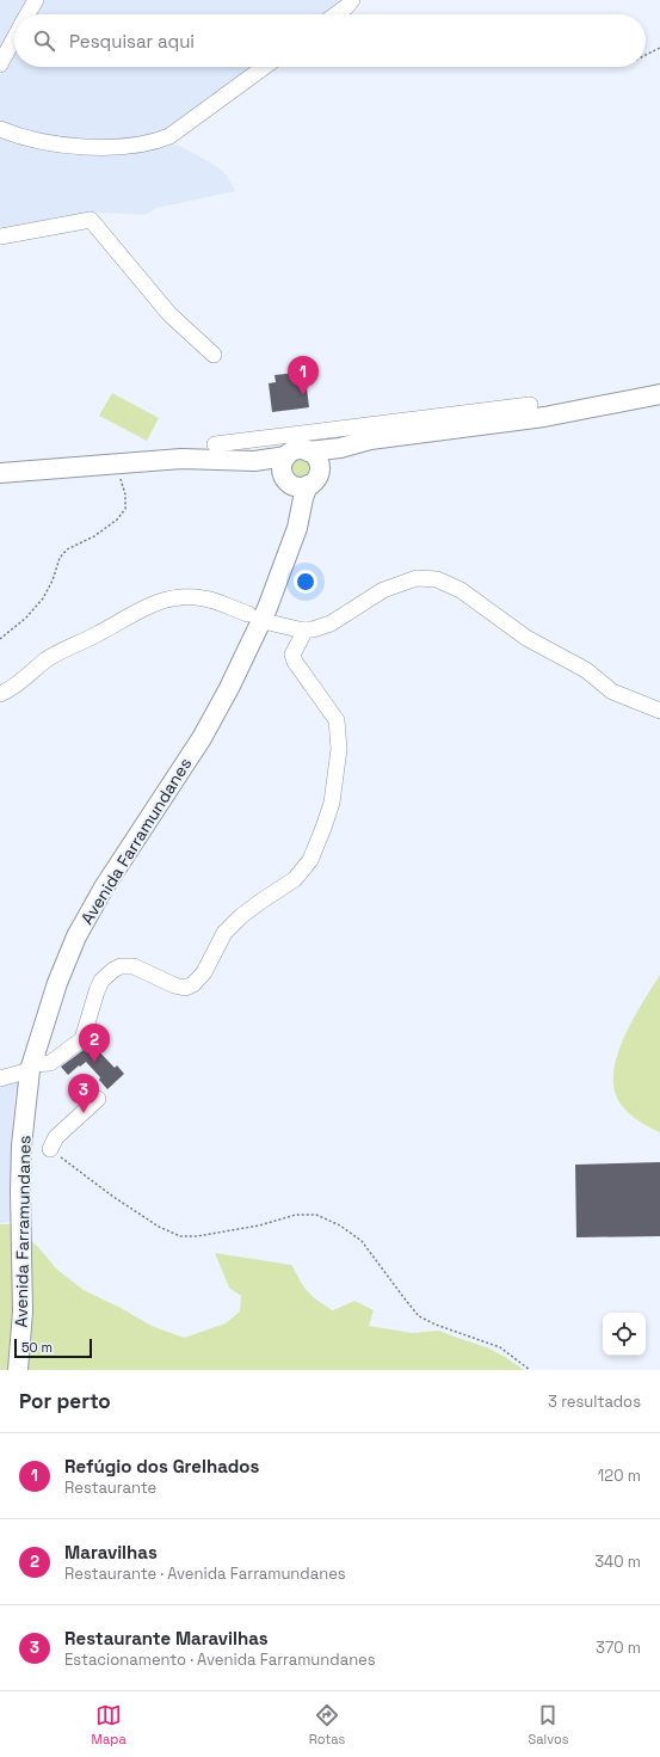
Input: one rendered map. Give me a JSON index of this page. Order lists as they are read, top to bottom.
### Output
{
  "streets": {
    "main road": ["Avenida Farramundanes"]
  },
  "scale_bar": "50 m",
  "page": {
    "search": "Pesquisar aqui",
    "pins": ["1", "2", "3"],
    "scale": "50 m",
    "heading": ["Por perto", "3 resultados"],
    "list": [
      {
        "mark": "1",
        "name": "Refúgio dos Grelhados",
        "note": "Restaurante",
        "value": "120 m"
      },
      {
        "mark": "2",
        "name": "Maravilhas",
        "note": "Restaurante · Avenida Farramundanes",
        "value": "340 m"
      },
      {
        "mark": "3",
        "name": "Restaurante Maravilhas",
        "note": "Estacionamento · Avenida Farramundanes",
        "value": "370 m"
      }
    ],
    "nav": ["Mapa", "Rotas", "Salvos"]
  }
}
